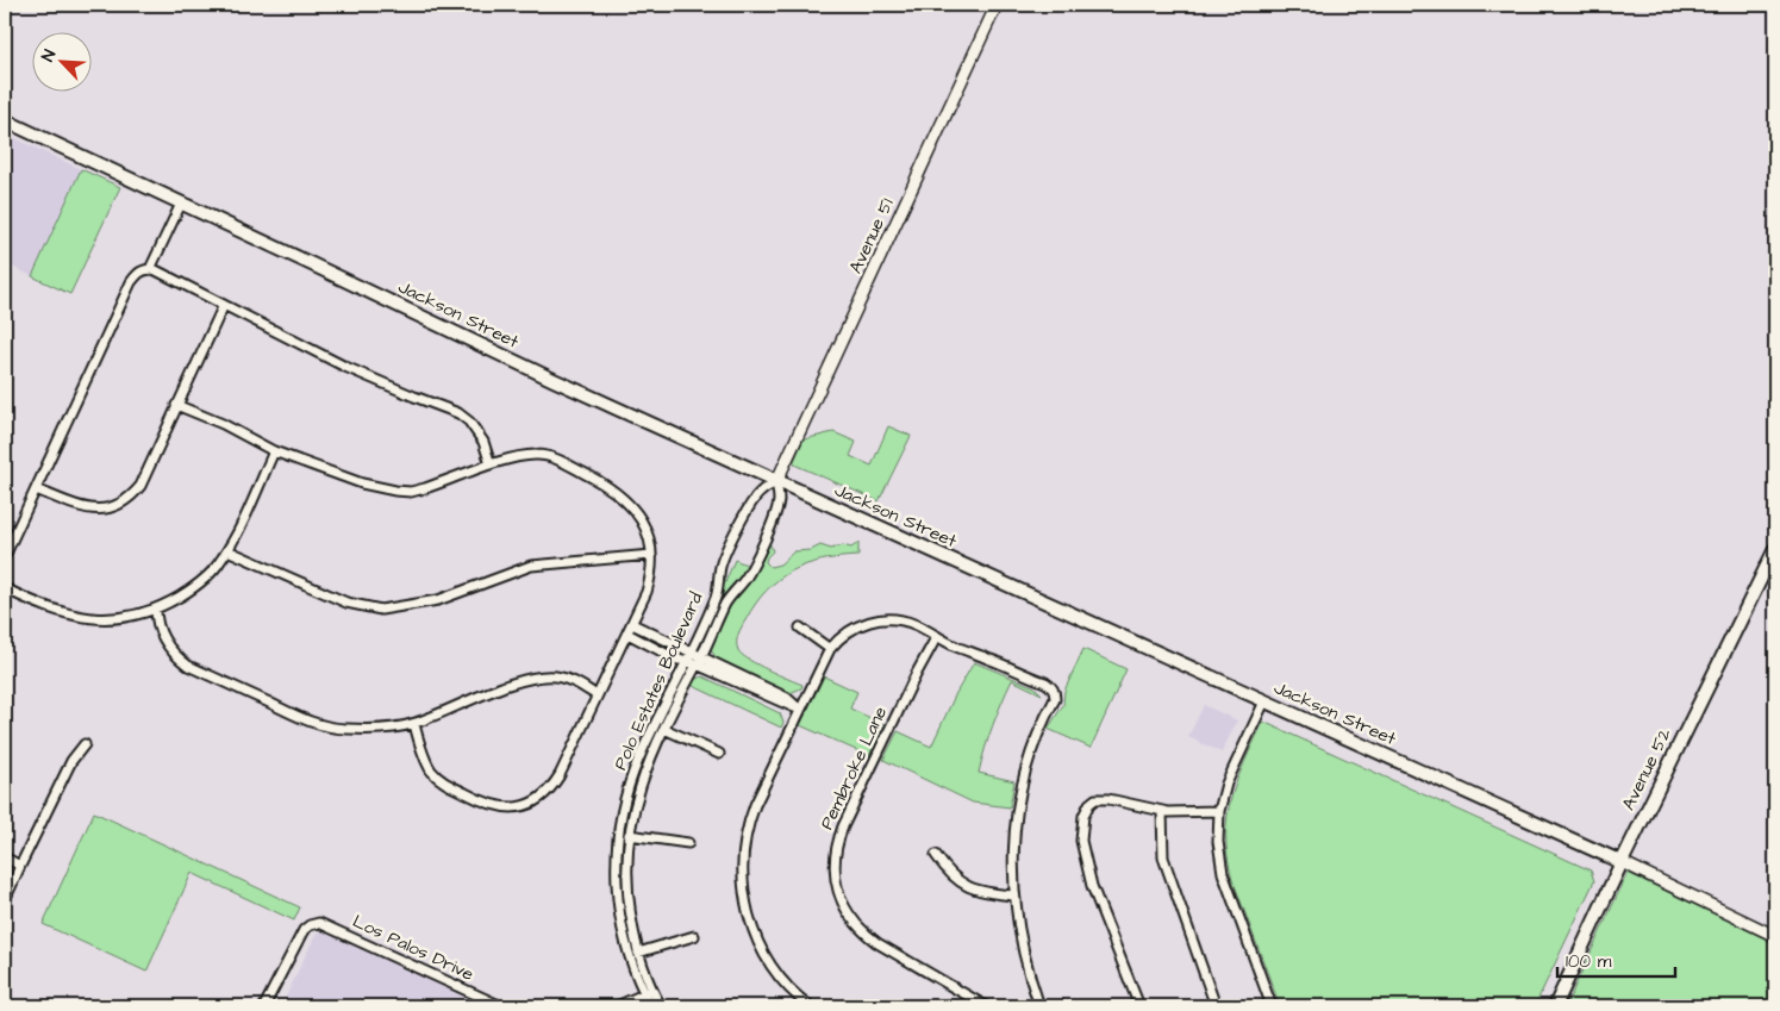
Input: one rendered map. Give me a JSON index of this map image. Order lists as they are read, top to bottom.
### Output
{
  "streets": {
    "main road": ["Jackson Street", "Avenue 52"],
    "street": [
      "Avenue 51",
      "Polo Estates Boulevard",
      "Pembroke Lane",
      "Los Palos Drive"
    ]
  },
  "crossings": [
    ["Avenue 51", "Jackson Street"],
    ["Avenue 51", "Polo Estates Boulevard"],
    ["Jackson Street", "Polo Estates Boulevard"],
    ["Jackson Street", "Avenue 52"]
  ],
  "scale_bar": "100 m",
  "north": "top left"
}
